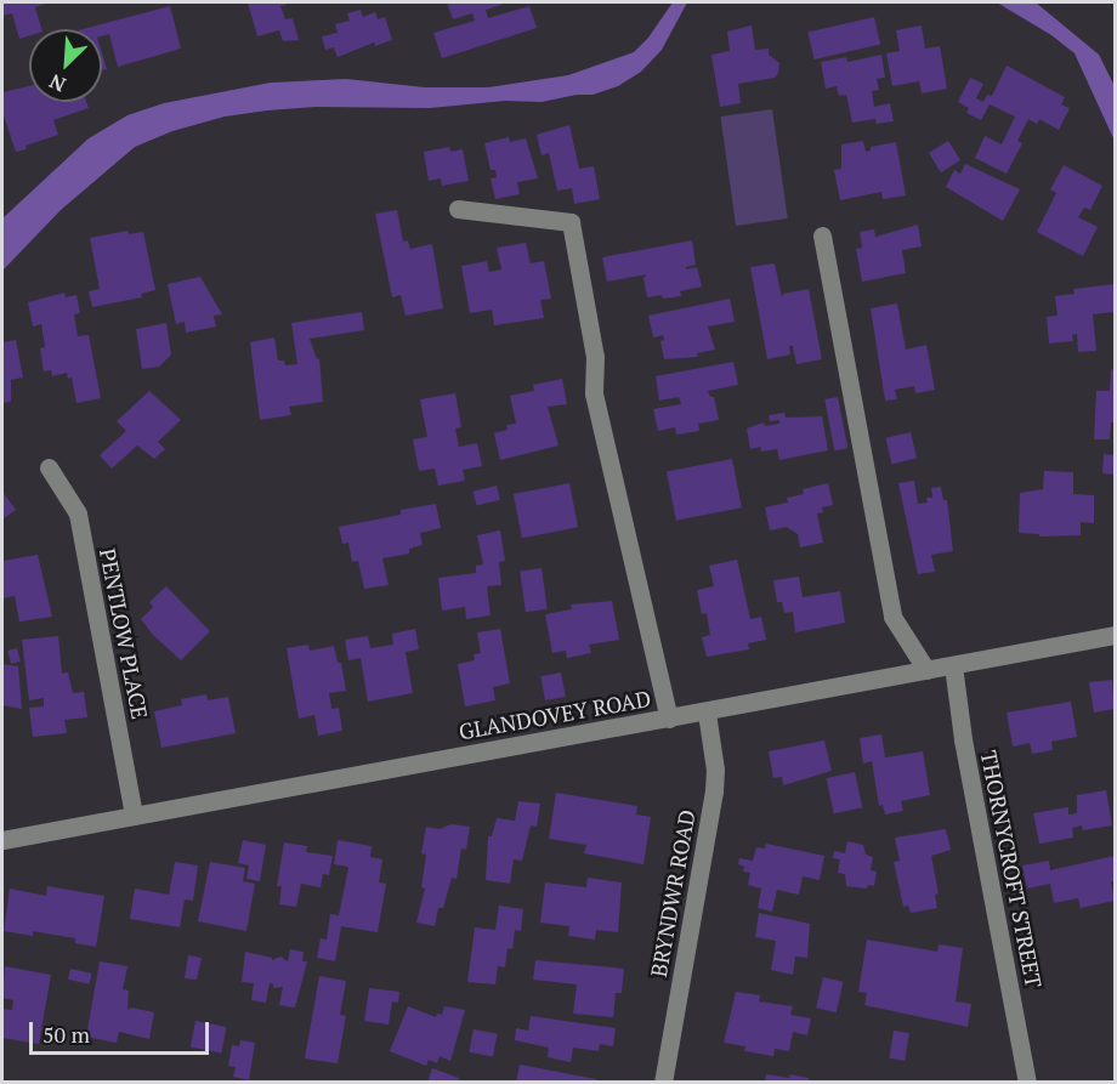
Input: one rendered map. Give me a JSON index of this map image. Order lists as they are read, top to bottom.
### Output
{
  "streets": {
    "street": [
      "PENTLOW PLACE",
      "GLANDOVEY ROAD",
      "THORNYCROFT STREET",
      "BRYNDWR ROAD"
    ]
  },
  "crossings": [
    ["PENTLOW PLACE", "GLANDOVEY ROAD"],
    ["GLANDOVEY ROAD", "THORNYCROFT STREET"],
    ["GLANDOVEY ROAD", "BRYNDWR ROAD"]
  ],
  "scale_bar": "50 m",
  "north": "bottom left"
}
